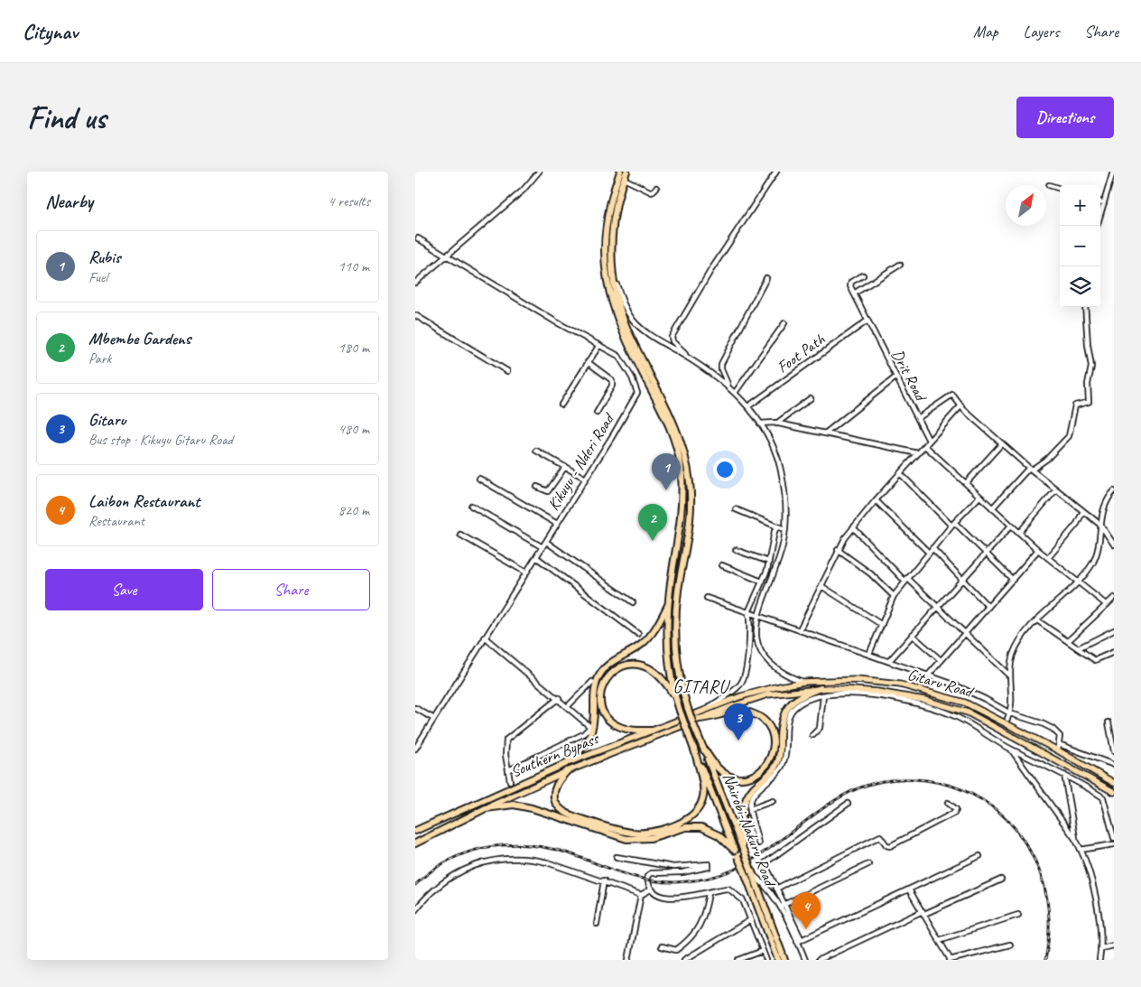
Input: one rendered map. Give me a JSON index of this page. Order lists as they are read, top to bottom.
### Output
{
  "streets": {
    "highway": ["Southern Bypass", "Nairobi-Nakuru Road"],
    "main road": ["Gitaru Road"],
    "street": ["Foot Path", "Drit Road", "Kikuyu - Nderi Road"]
  },
  "crossings": [
    ["Foot Path", "Drit Road"],
    ["Gitaru Road", "Southern Bypass"]
  ],
  "districts": ["GITARU"],
  "north": "top right",
  "page": {
    "header": "Citynav",
    "nav": ["Map", "Layers", "Share"],
    "buttons": [
      "Directions",
      ["Save", "Share"]
    ],
    "title": "Find us",
    "heading": ["Nearby", "4 results"],
    "map_buttons": ["+", "−"],
    "list": [
      {
        "mark": "1",
        "name": "Rubis",
        "note": "Fuel",
        "value": "110 m"
      },
      {
        "mark": "2",
        "name": "Mbembe Gardens",
        "note": "Park",
        "value": "180 m"
      },
      {
        "mark": "3",
        "name": "Gitaru",
        "note": "Bus stop · Kikuyu Gitaru Road",
        "value": "480 m"
      },
      {
        "mark": "4",
        "name": "Laibon Restaurant",
        "note": "Restaurant",
        "value": "820 m"
      }
    ],
    "pins": [
      "1",
      "2",
      "3",
      "4"
    ]
  }
}
